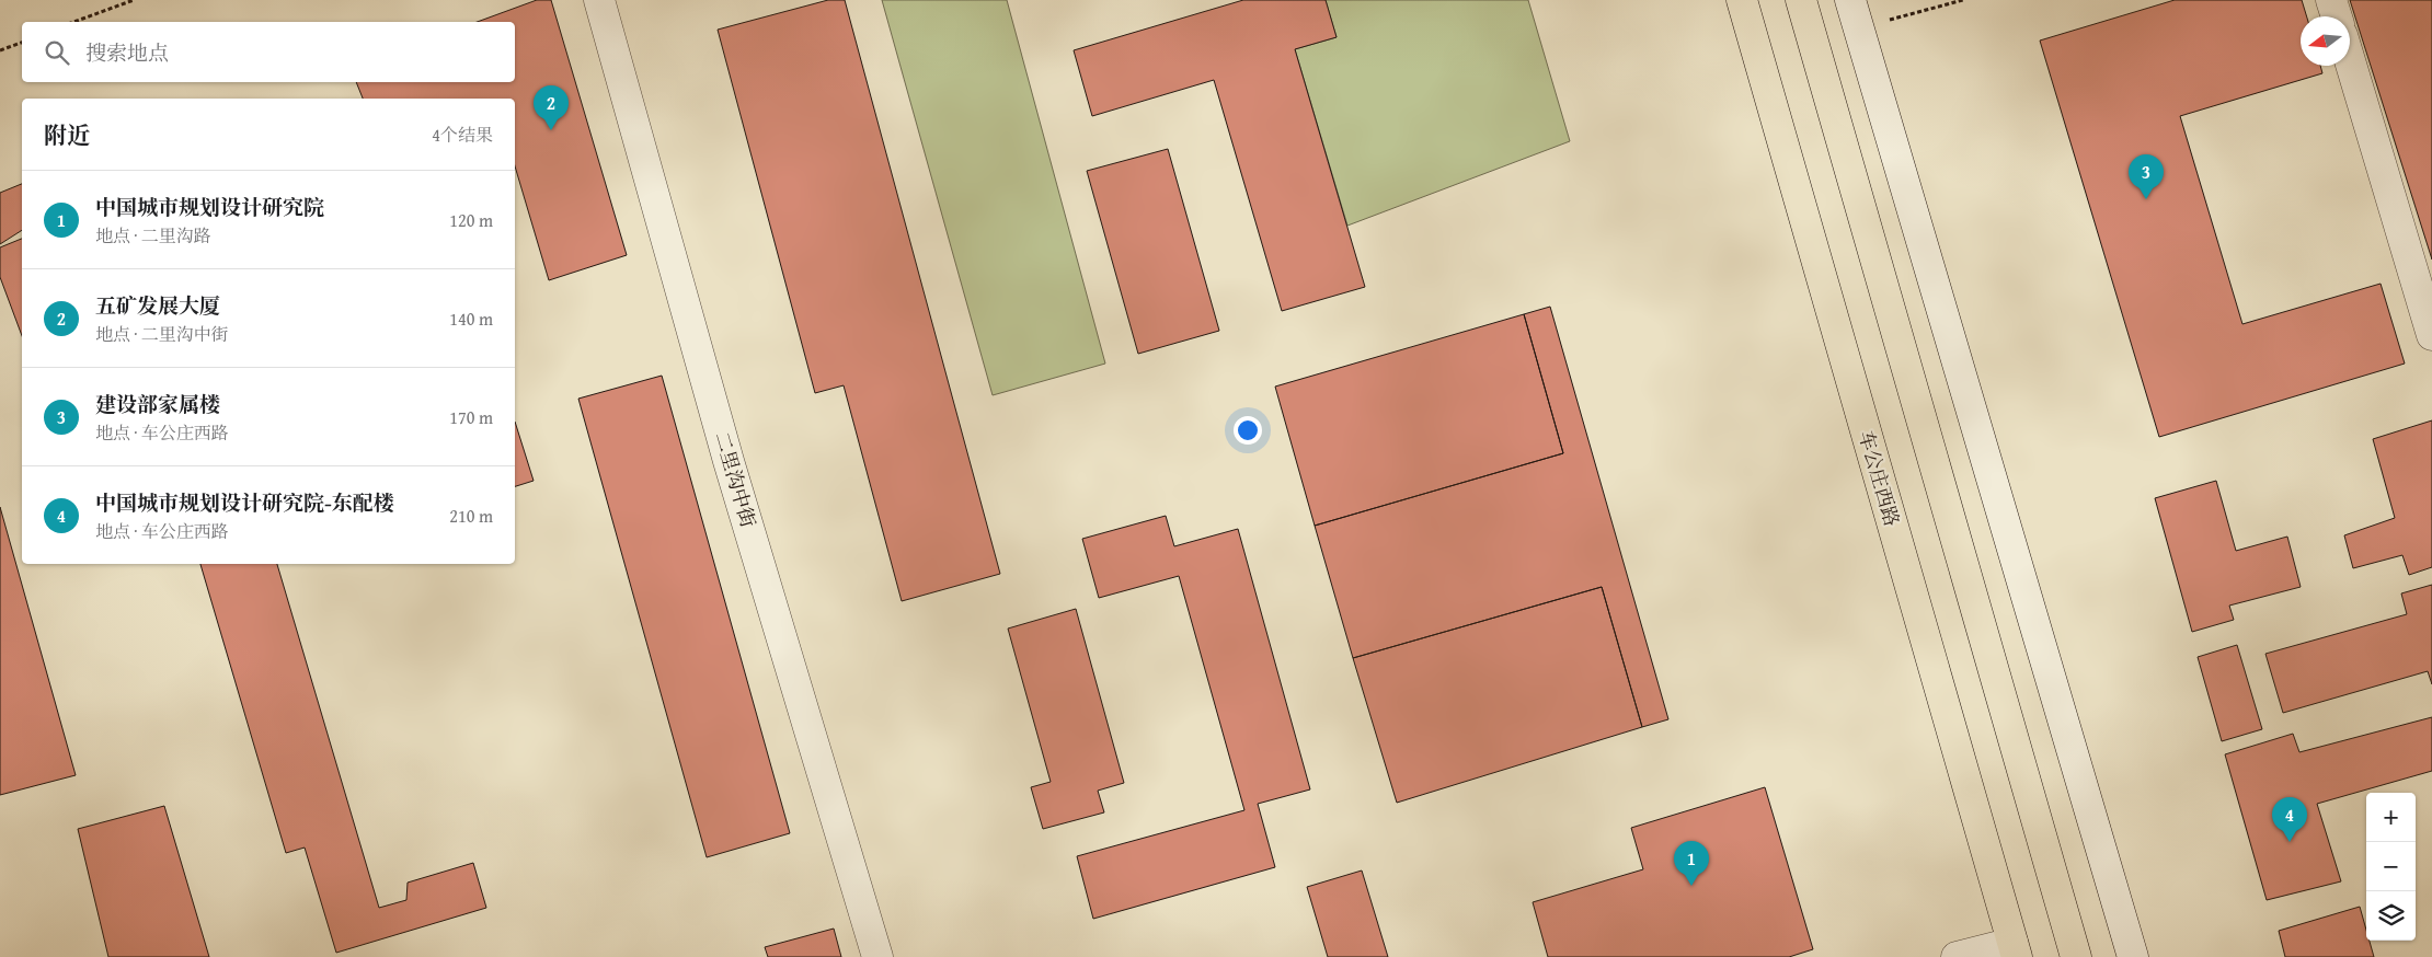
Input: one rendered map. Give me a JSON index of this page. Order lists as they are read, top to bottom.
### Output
{
  "streets": {
    "main road": ["车公庄西路"],
    "street": ["二里沟中街"]
  },
  "north": "left",
  "page": {
    "search": "搜索地点",
    "pins": [
      "2",
      "3",
      "4",
      "1"
    ],
    "heading": ["附近", "4个结果"],
    "list": [
      {
        "mark": "1",
        "name": "中国城市规划设计研究院",
        "note": "地点 · 二里沟路",
        "value": "120 m"
      },
      {
        "mark": "2",
        "name": "五矿发展大厦",
        "note": "地点 · 二里沟中街",
        "value": "140 m"
      },
      {
        "mark": "3",
        "name": "建设部家属楼",
        "note": "地点 · 车公庄西路",
        "value": "170 m"
      },
      {
        "mark": "4",
        "name": "中国城市规划设计研究院-东配楼",
        "note": "地点 · 车公庄西路",
        "value": "210 m"
      }
    ],
    "map_buttons": ["+", "−"]
  }
}
